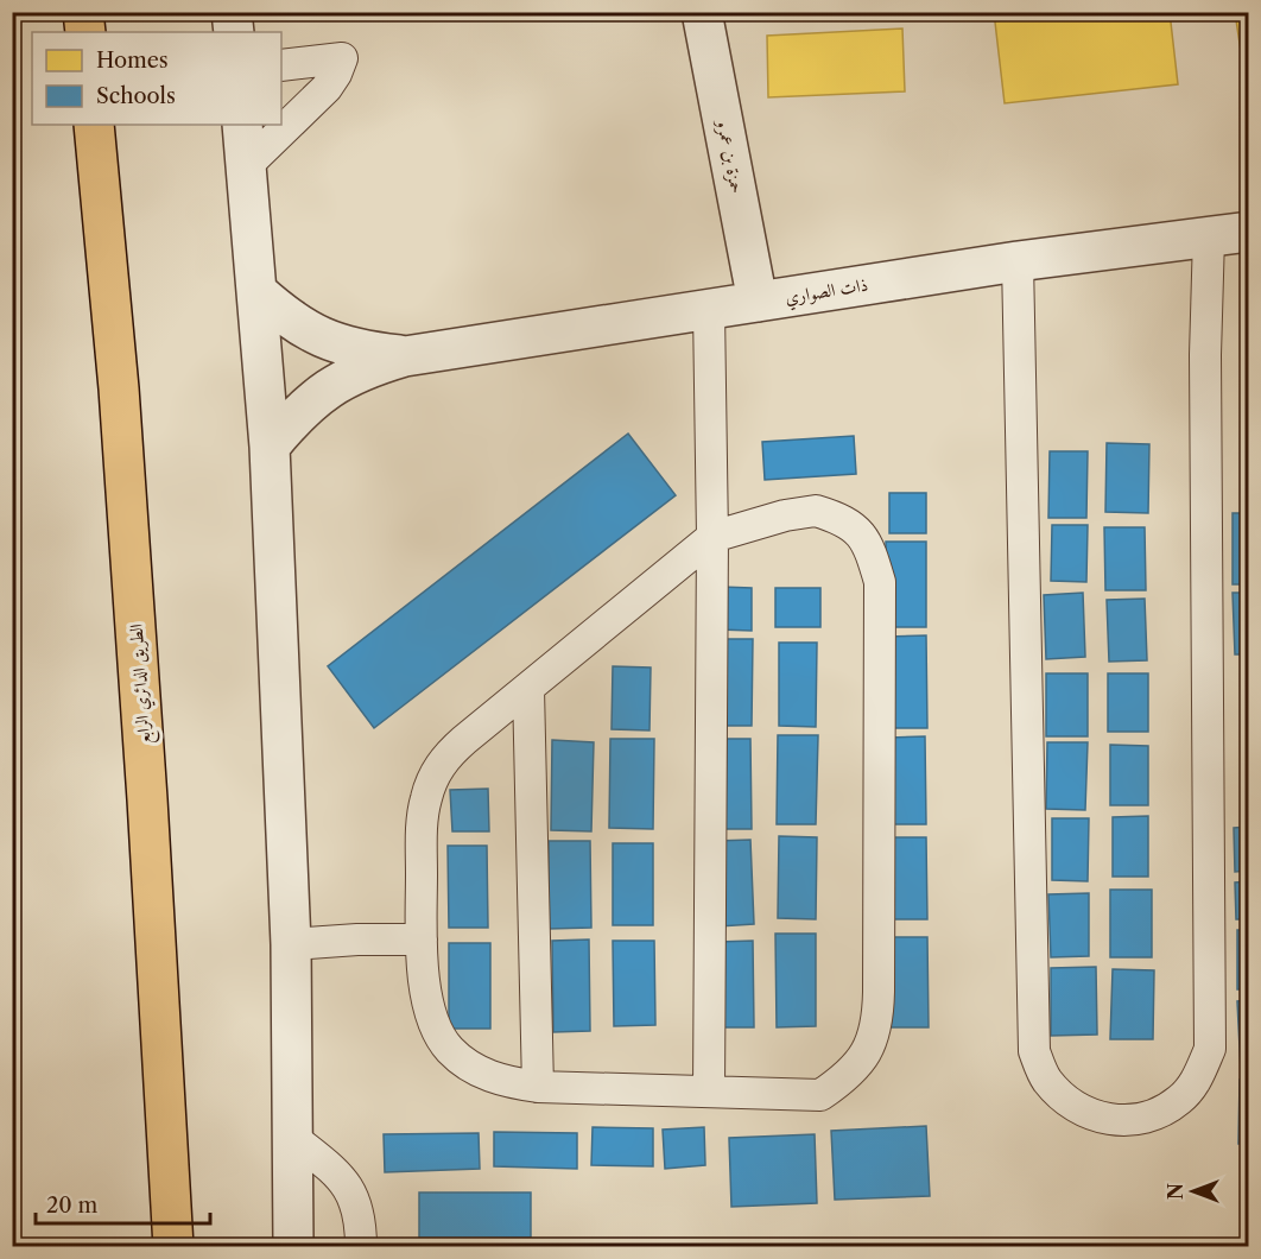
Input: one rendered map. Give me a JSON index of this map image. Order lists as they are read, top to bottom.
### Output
{
  "streets": {
    "main road": ["الطريق الدائري الرابع"],
    "street": ["حمزة بن عمرو", "ذات الصواري"]
  },
  "crossings": [
    ["حمزة بن عمرو", "ذات الصواري"]
  ],
  "legend": ["Homes", "Schools"],
  "scale_bar": "20 m",
  "north": "left"
}
